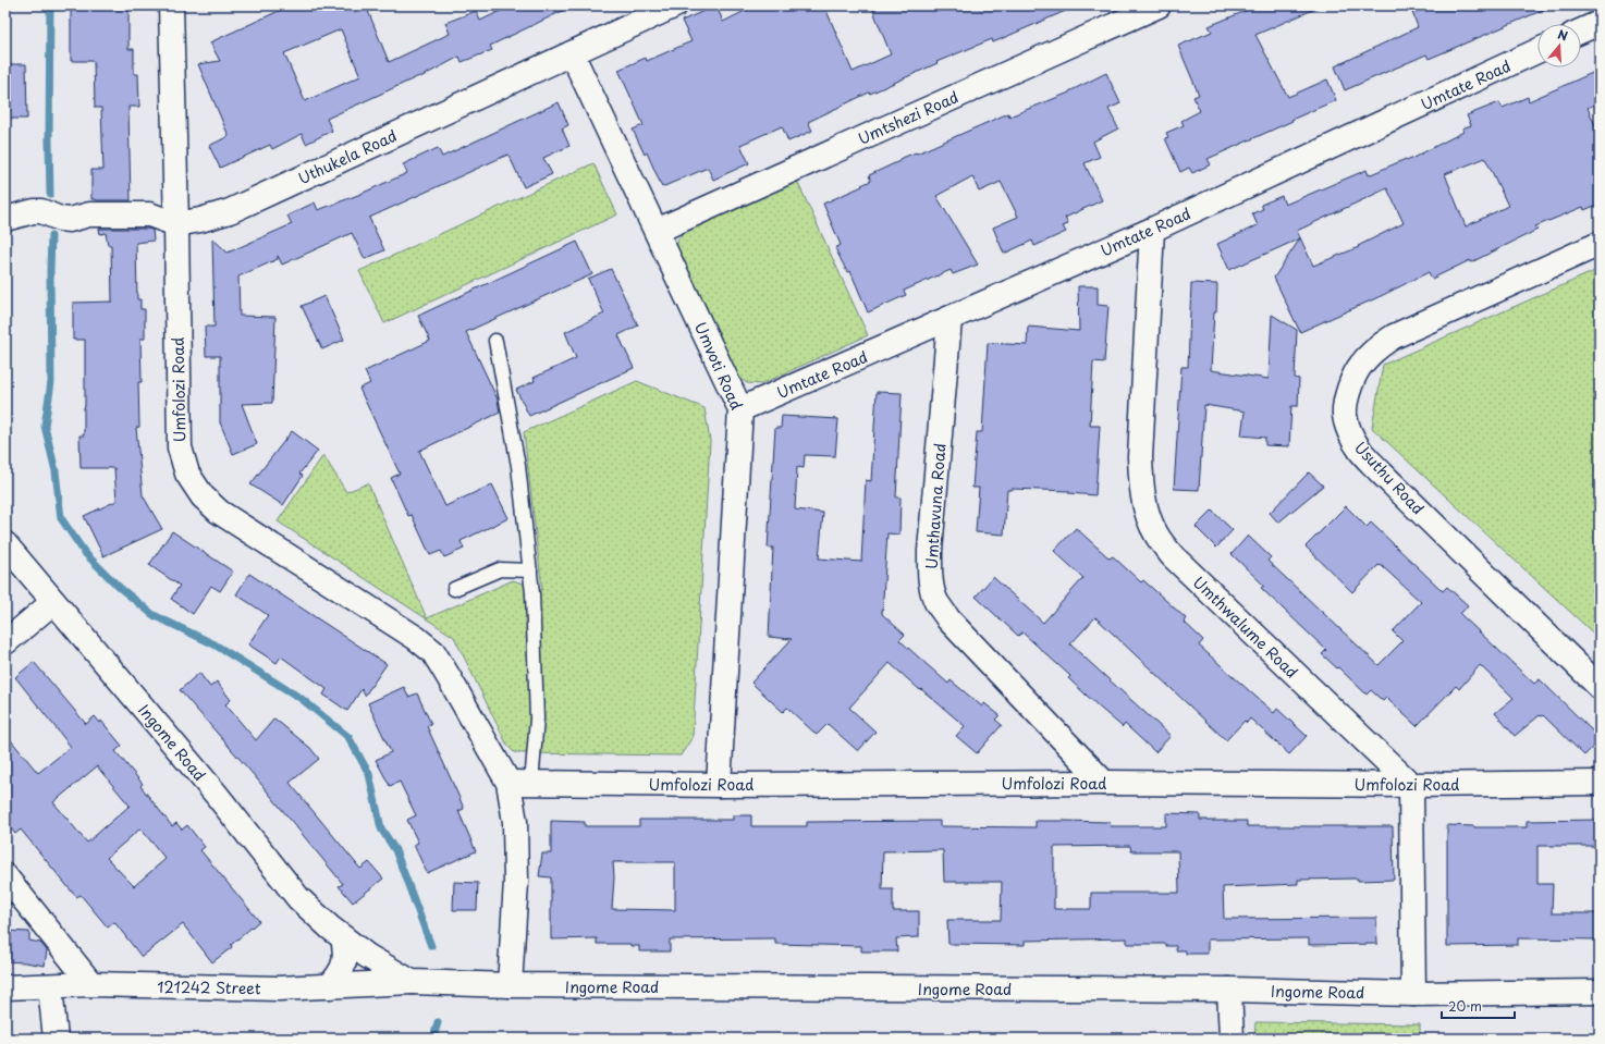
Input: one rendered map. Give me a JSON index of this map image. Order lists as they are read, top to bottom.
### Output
{
  "streets": {
    "street": [
      "Umtate Road",
      "Umtshezi Road",
      "Uthukela Road",
      "Umvoti Road",
      "Umfolozi Road",
      "Usuthu Road",
      "Umthavuna Road",
      "Umthwalume Road",
      "Ingome Road",
      "121242 Street"
    ]
  },
  "crossings": [
    ["Umtate Road", "Umvoti Road"],
    ["Umtate Road", "Umthavuna Road"],
    ["Umtate Road", "Umthwalume Road"],
    ["Umtshezi Road", "Umvoti Road"],
    ["Uthukela Road", "Umvoti Road"],
    ["Uthukela Road", "Umfolozi Road"],
    ["Umvoti Road", "Umfolozi Road"],
    ["Umfolozi Road", "Umthavuna Road"],
    ["Umfolozi Road", "Umthwalume Road"],
    ["Umfolozi Road", "Ingome Road"],
    ["Ingome Road", "121242 Street"]
  ],
  "scale_bar": "20 m",
  "north": "top"
}
